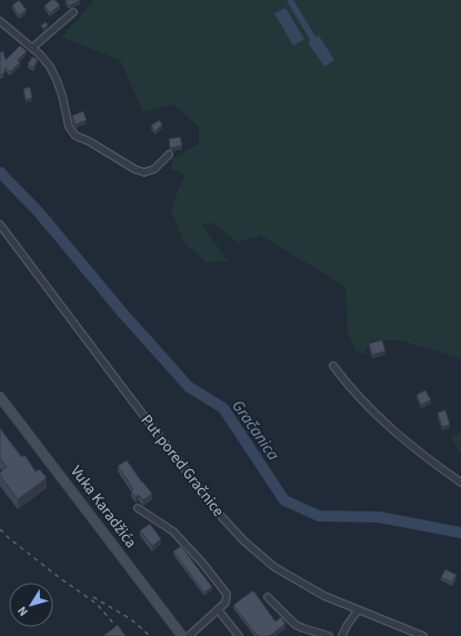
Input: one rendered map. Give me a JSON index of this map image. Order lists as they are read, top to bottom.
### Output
{
  "streets": {
    "street": ["Put pored Gračnice", "Vuka Karadžića"]
  },
  "water": ["Gračanica"],
  "north": "bottom left"
}
